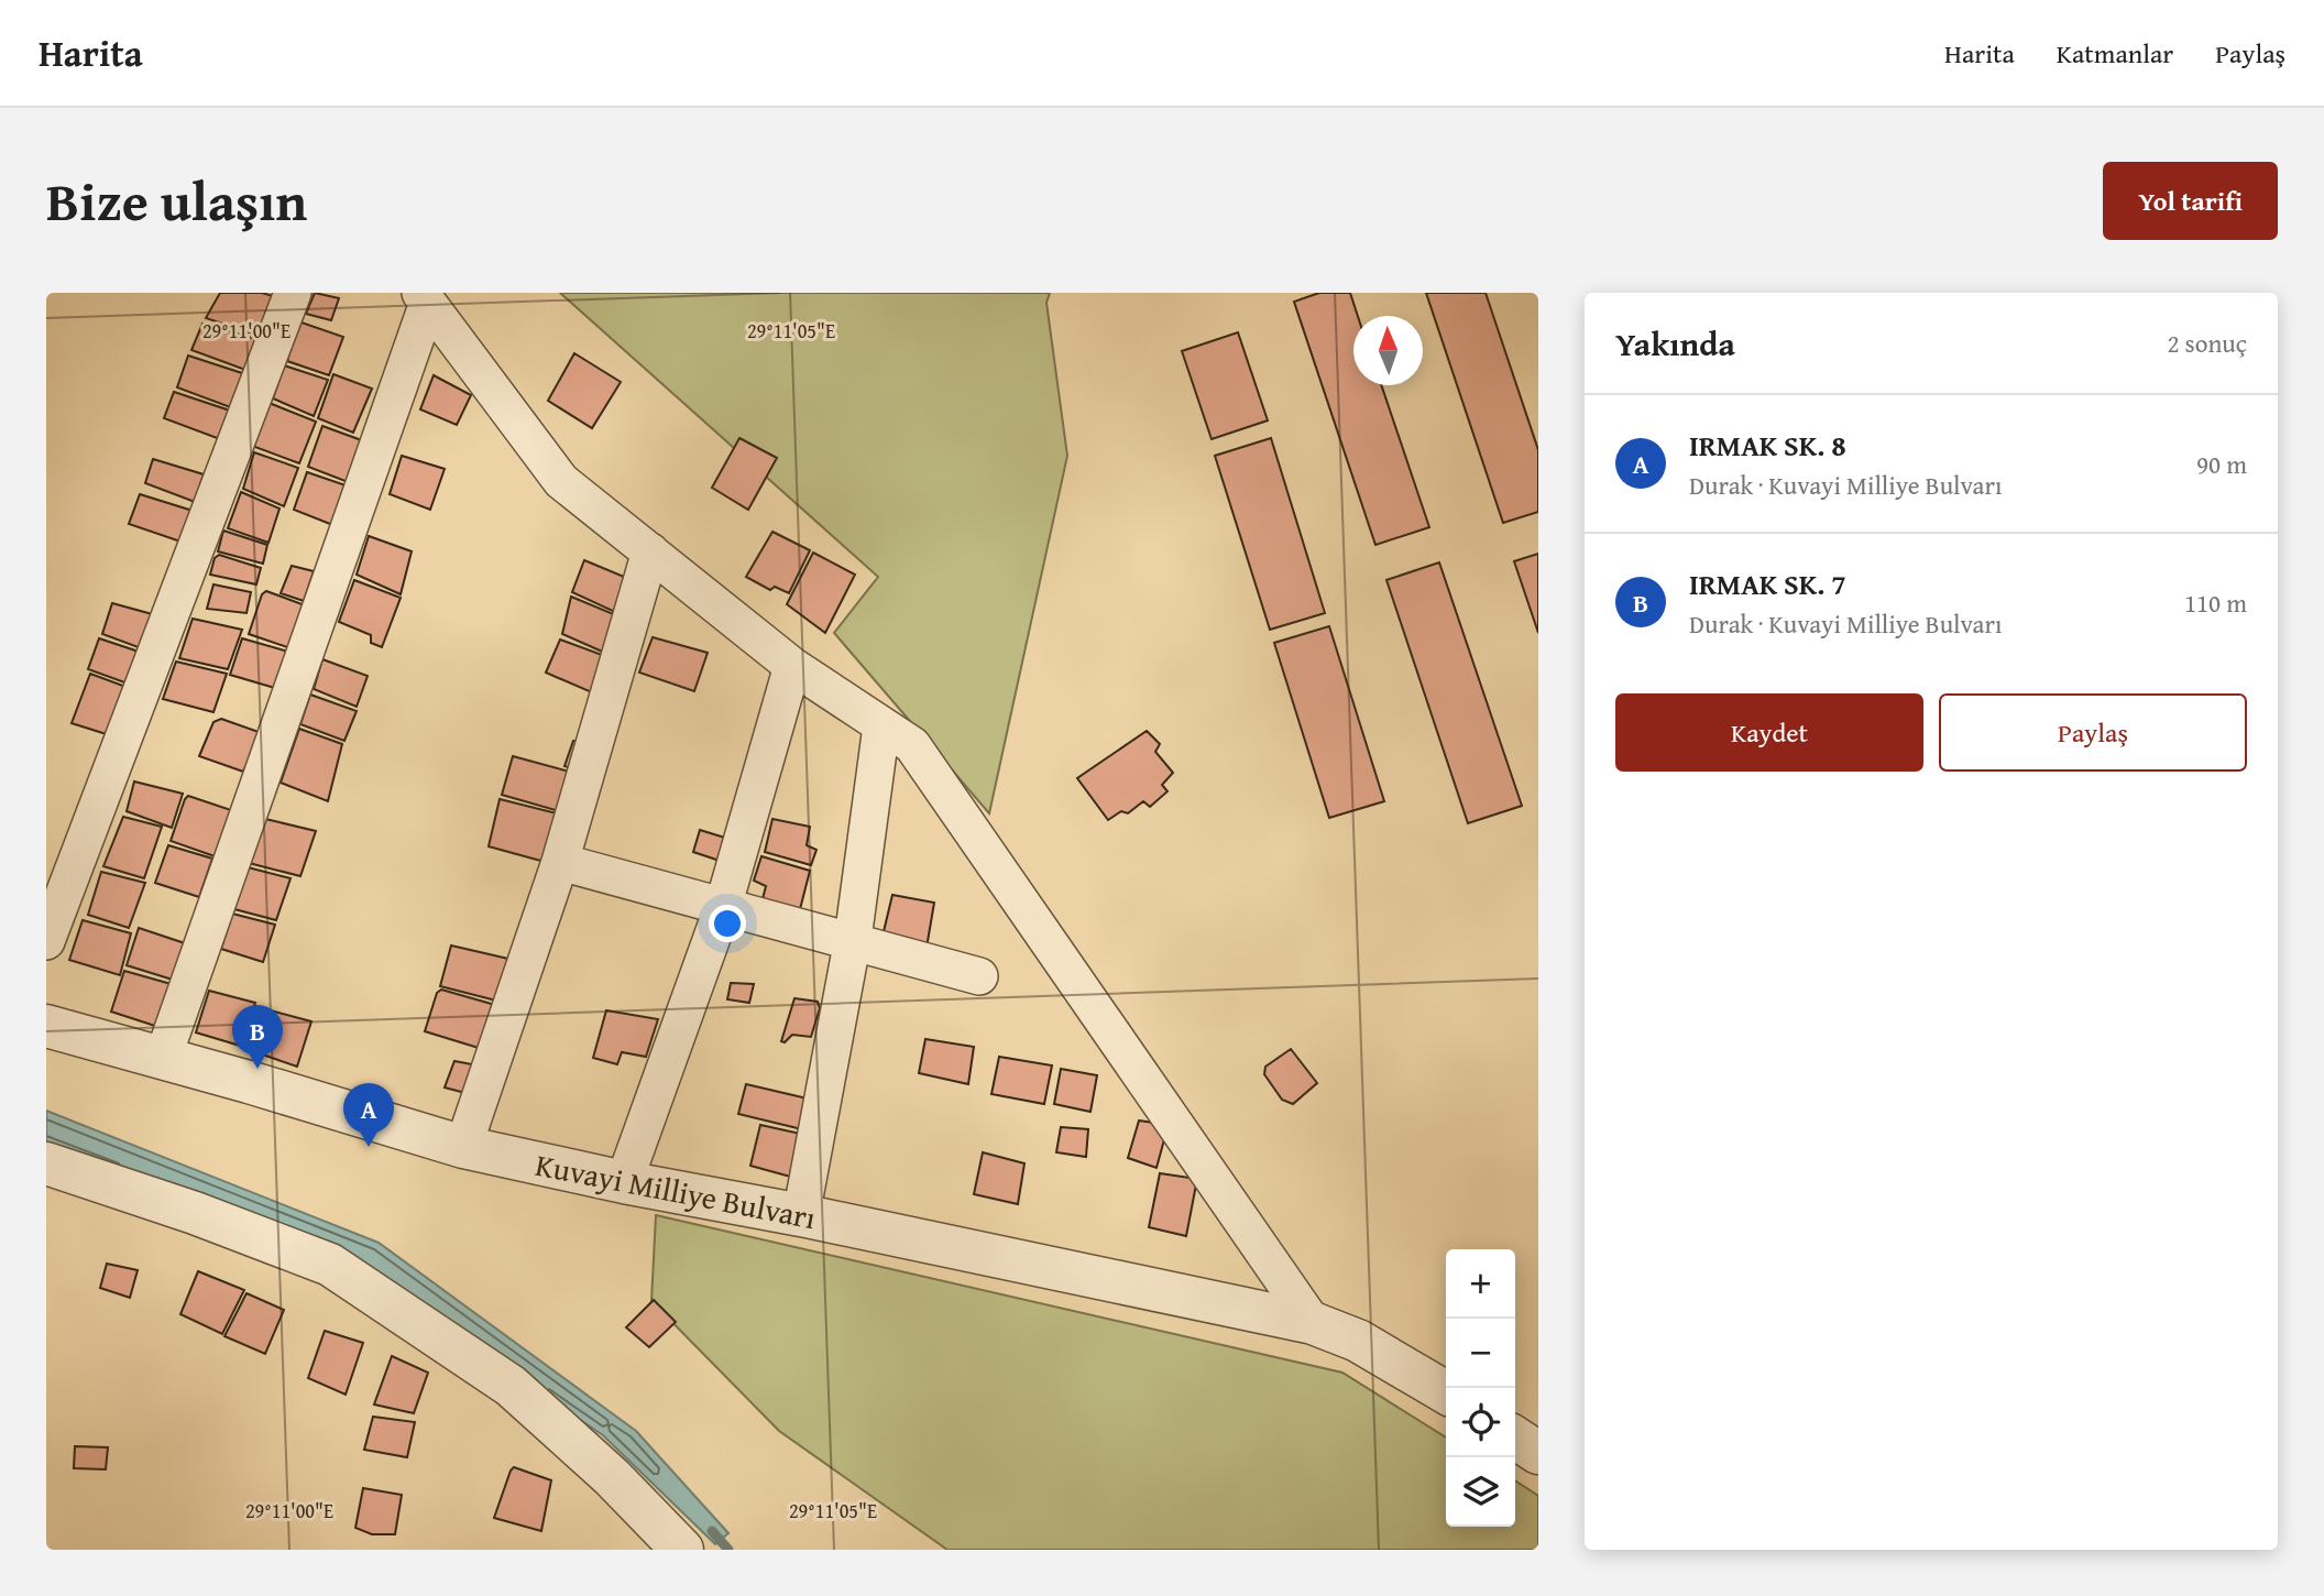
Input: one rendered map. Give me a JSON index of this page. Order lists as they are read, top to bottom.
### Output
{
  "streets": {
    "street": ["Kuvayi Milliye Bulvarı"]
  },
  "north": "top",
  "page": {
    "header": "Harita",
    "nav": ["Harita", "Katmanlar", "Paylaş"],
    "title": "Bize ulaşın",
    "buttons": [
      "Yol tarifi",
      ["Kaydet", "Paylaş"]
    ],
    "heading": ["Yakında", "2 sonuç"],
    "list": [
      {
        "mark": "A",
        "name": "IRMAK SK. 8",
        "note": "Durak · Kuvayi Milliye Bulvarı",
        "value": "90 m"
      },
      {
        "mark": "B",
        "name": "IRMAK SK. 7",
        "note": "Durak · Kuvayi Milliye Bulvarı",
        "value": "110 m"
      }
    ],
    "pins": ["B", "A"],
    "map_buttons": ["+", "−"]
  },
  "coordinates": ["29°11'00\"E", "29°11'05\"E"]
}
